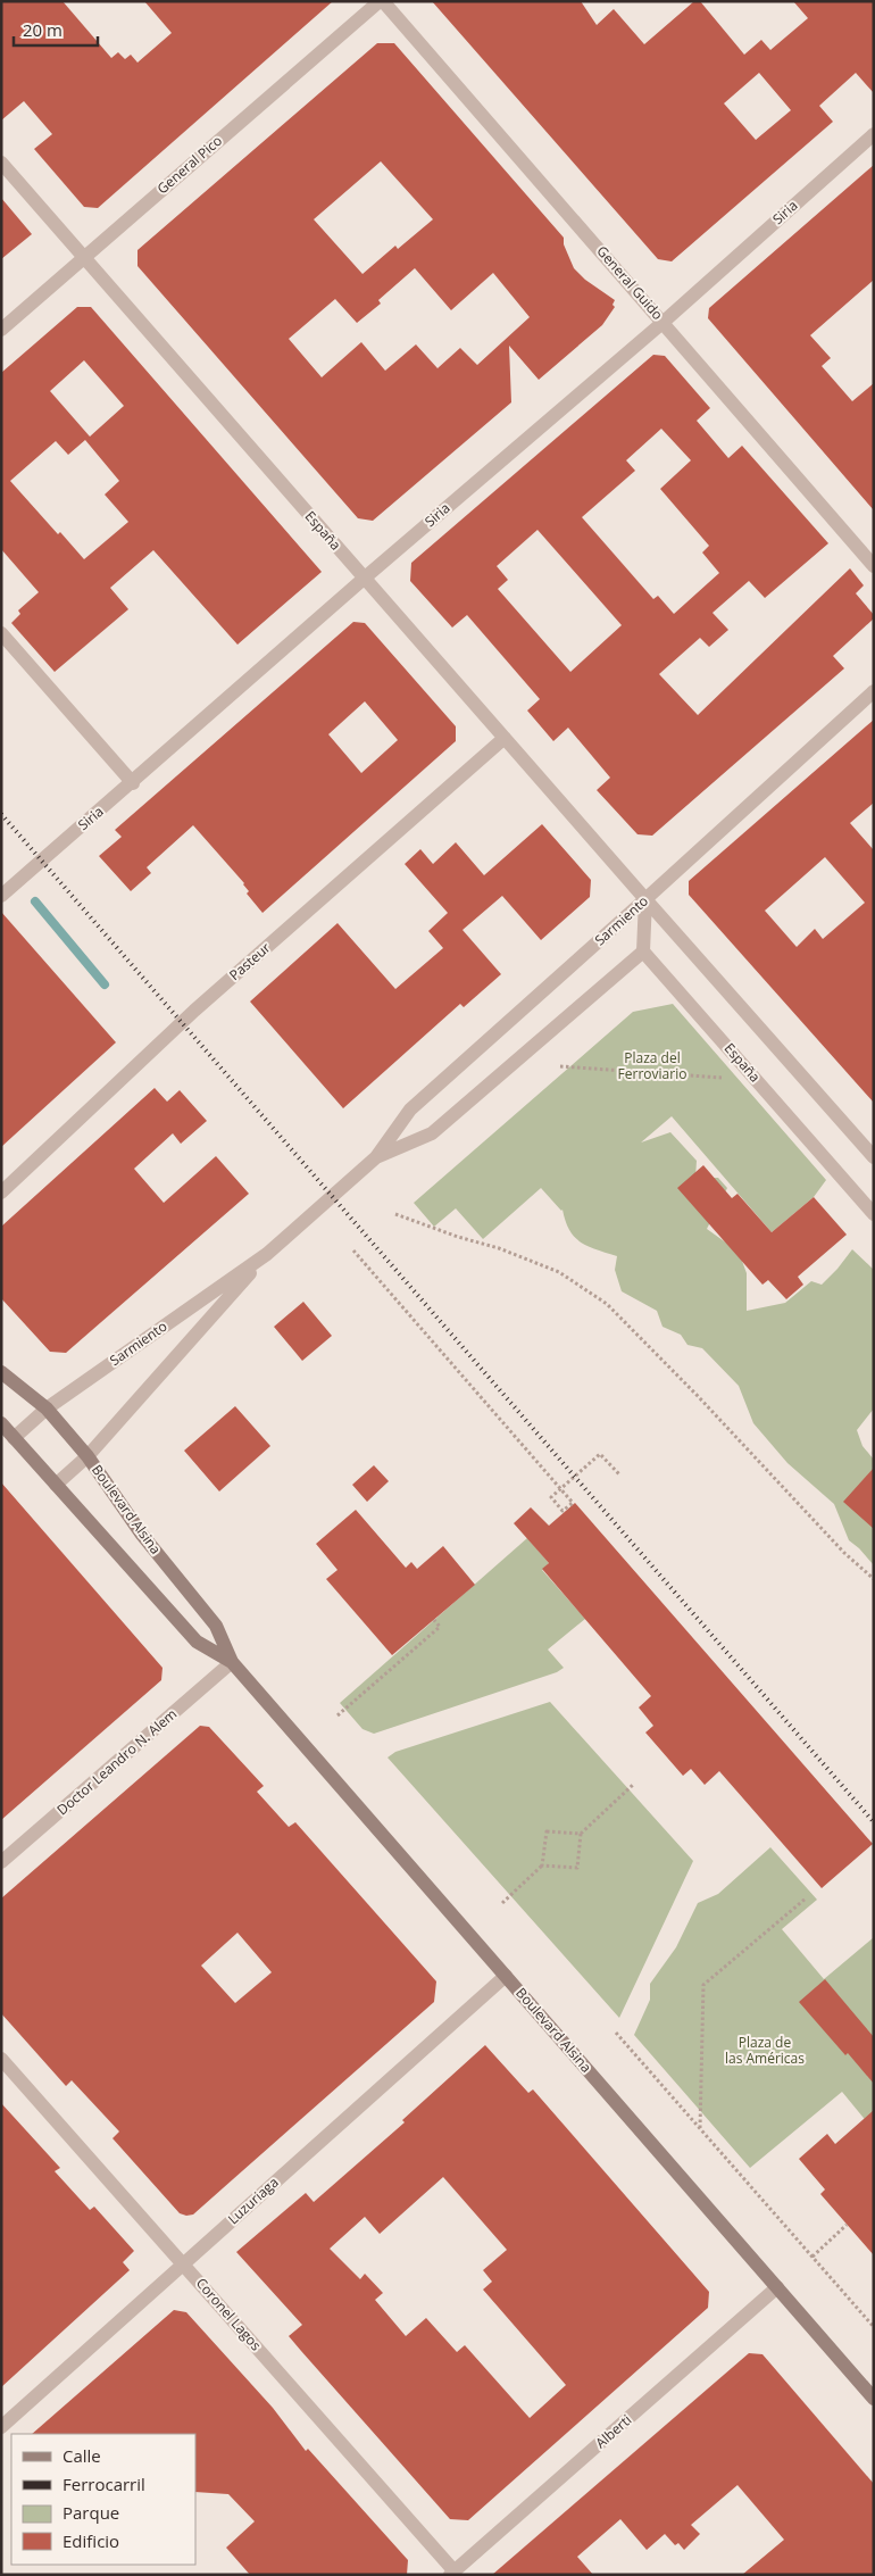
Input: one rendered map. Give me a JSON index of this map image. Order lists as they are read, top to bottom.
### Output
{
  "streets": {
    "main road": ["Boulevard Alsina"],
    "street": [
      "General Pico",
      "Siria",
      "General Guido",
      "España",
      "Sarmiento",
      "Pasteur",
      "Doctor Leandro N. Alem",
      "Luzuriaga",
      "Coronel Lagos",
      "Alberti"
    ]
  },
  "crossings": [
    ["General Pico", "General Guido"],
    ["General Pico", "España"],
    ["Siria", "General Guido"],
    ["Siria", "España"],
    ["España", "Sarmiento"],
    ["España", "Pasteur"],
    ["Sarmiento", "Boulevard Alsina"],
    ["Boulevard Alsina", "Doctor Leandro N. Alem"],
    ["Boulevard Alsina", "Luzuriaga"],
    ["Boulevard Alsina", "Alberti"],
    ["Luzuriaga", "Coronel Lagos"],
    ["Coronel Lagos", "Alberti"]
  ],
  "parks": ["Plaza del Ferroviario", "Plaza de las Américas"],
  "legend": [
    "Calle",
    "Ferrocarril",
    "Parque",
    "Edificio"
  ],
  "scale_bar": "20 m"
}
